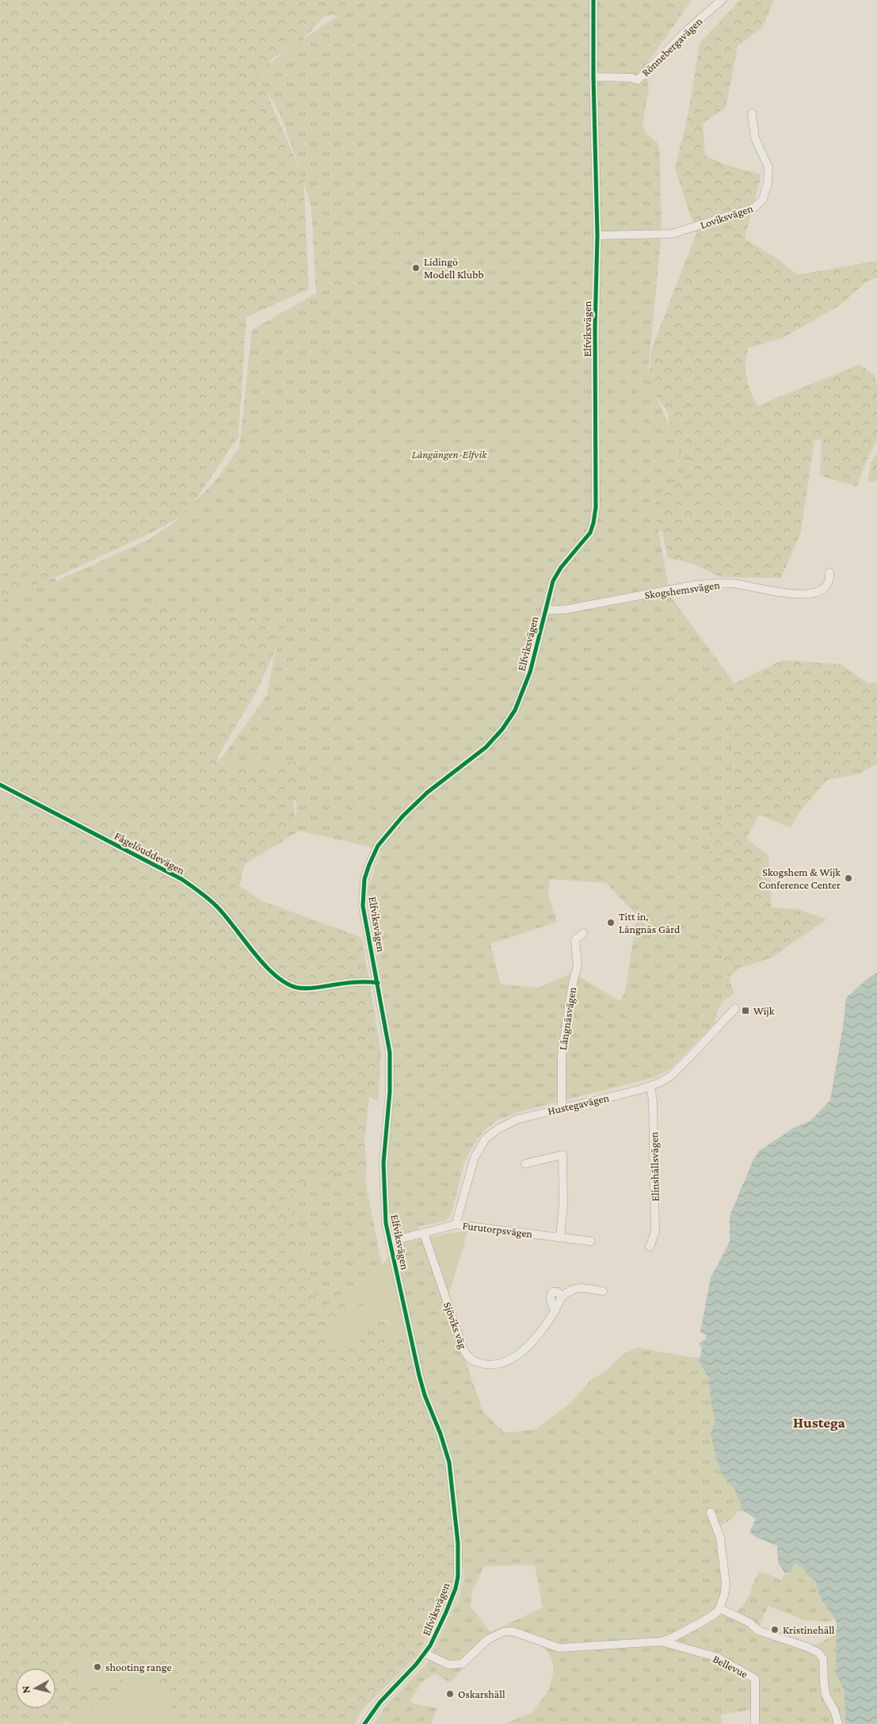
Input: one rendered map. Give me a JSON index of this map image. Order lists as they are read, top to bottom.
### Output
{
  "streets": {
    "street": [
      "Rönnebergavägen",
      "Loviksvägen",
      "Elfviksvägen",
      "Skogshemsvägen",
      "Fågelöuddevägen",
      "Långnäsvägen",
      "Hustegavägen",
      "Elinshällsvägen",
      "Furutorpsvägen",
      "Sjöviks väg",
      "Bellevue"
    ]
  },
  "crossings": [
    ["Rönnebergavägen", "Elfviksvägen"],
    ["Loviksvägen", "Elfviksvägen"],
    ["Elfviksvägen", "Skogshemsvägen"],
    ["Elfviksvägen", "Fågelöuddevägen"],
    ["Elfviksvägen", "Furutorpsvägen"],
    ["Långnäsvägen", "Hustegavägen"],
    ["Hustegavägen", "Elinshällsvägen"],
    ["Hustegavägen", "Furutorpsvägen"],
    ["Furutorpsvägen", "Sjöviks väg"]
  ],
  "districts": ["Hustega"],
  "parks": ["Långängen-Elfvik"],
  "places": {
    "other": [
      "Lidingö Modell Klubb",
      "Skogshem & Wijk Conference Center",
      "Titt in, Långnäs Gård",
      "Kristinehäll",
      "shooting range",
      "Oskarshäll"
    ],
    "transit": ["Wijk"]
  },
  "north": "left"
}
